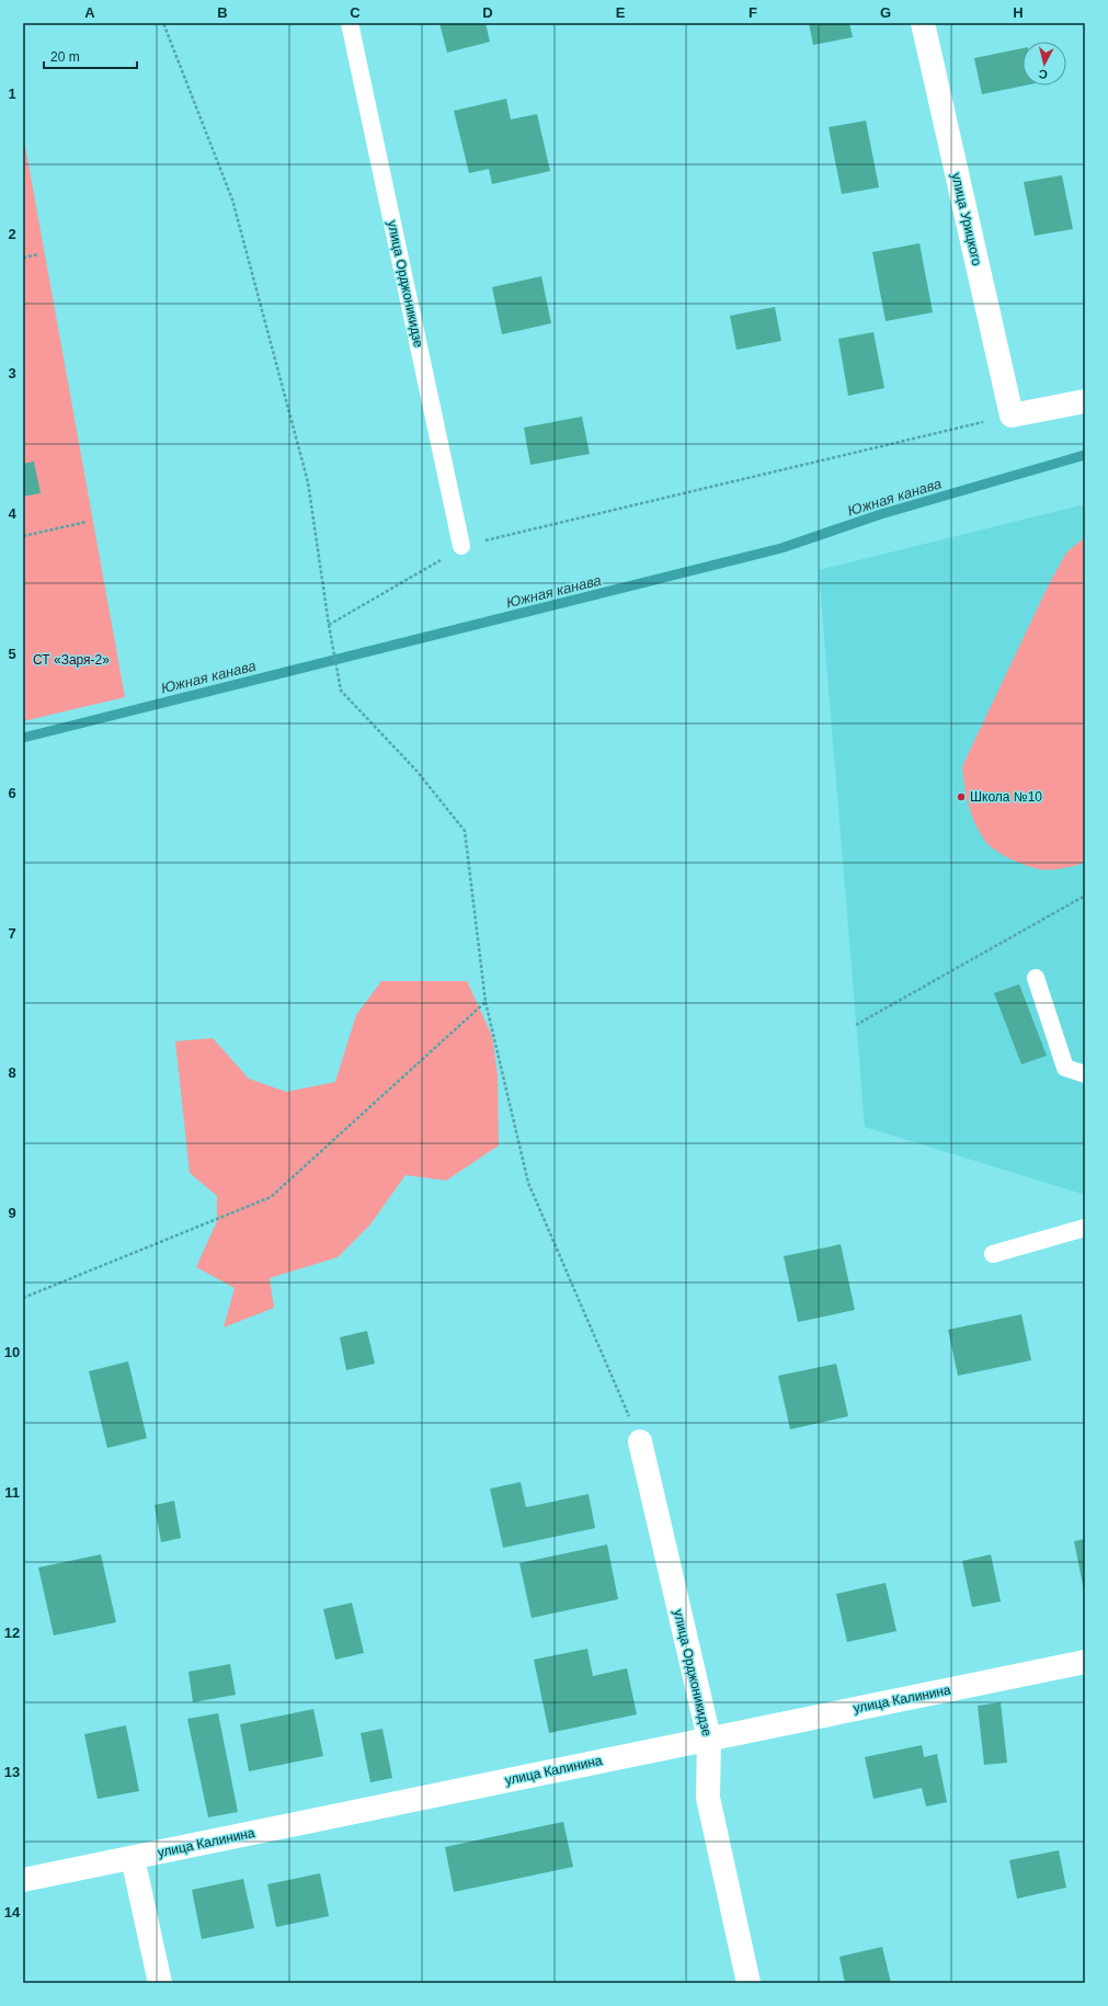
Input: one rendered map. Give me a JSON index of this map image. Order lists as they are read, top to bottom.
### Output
{
  "streets": {
    "street": ["улица Урицкого", "улица Орджоникидзе", "улица Калинина"]
  },
  "crossings": [
    ["улица Орджоникидзе", "улица Калинина"]
  ],
  "water": ["Южная канава"],
  "parks": ["СТ «Заря-2»"],
  "places": ["Школа №10"],
  "scale_bar": "20 m",
  "north": "bottom",
  "grid": {
    "columns": [
      "A",
      "B",
      "C",
      "D",
      "E",
      "F",
      "G",
      "H"
    ],
    "rows": [
      "1",
      "2",
      "3",
      "4",
      "5",
      "6",
      "7",
      "8",
      "9",
      "10",
      "11",
      "12",
      "13",
      "14"
    ]
  }
}
